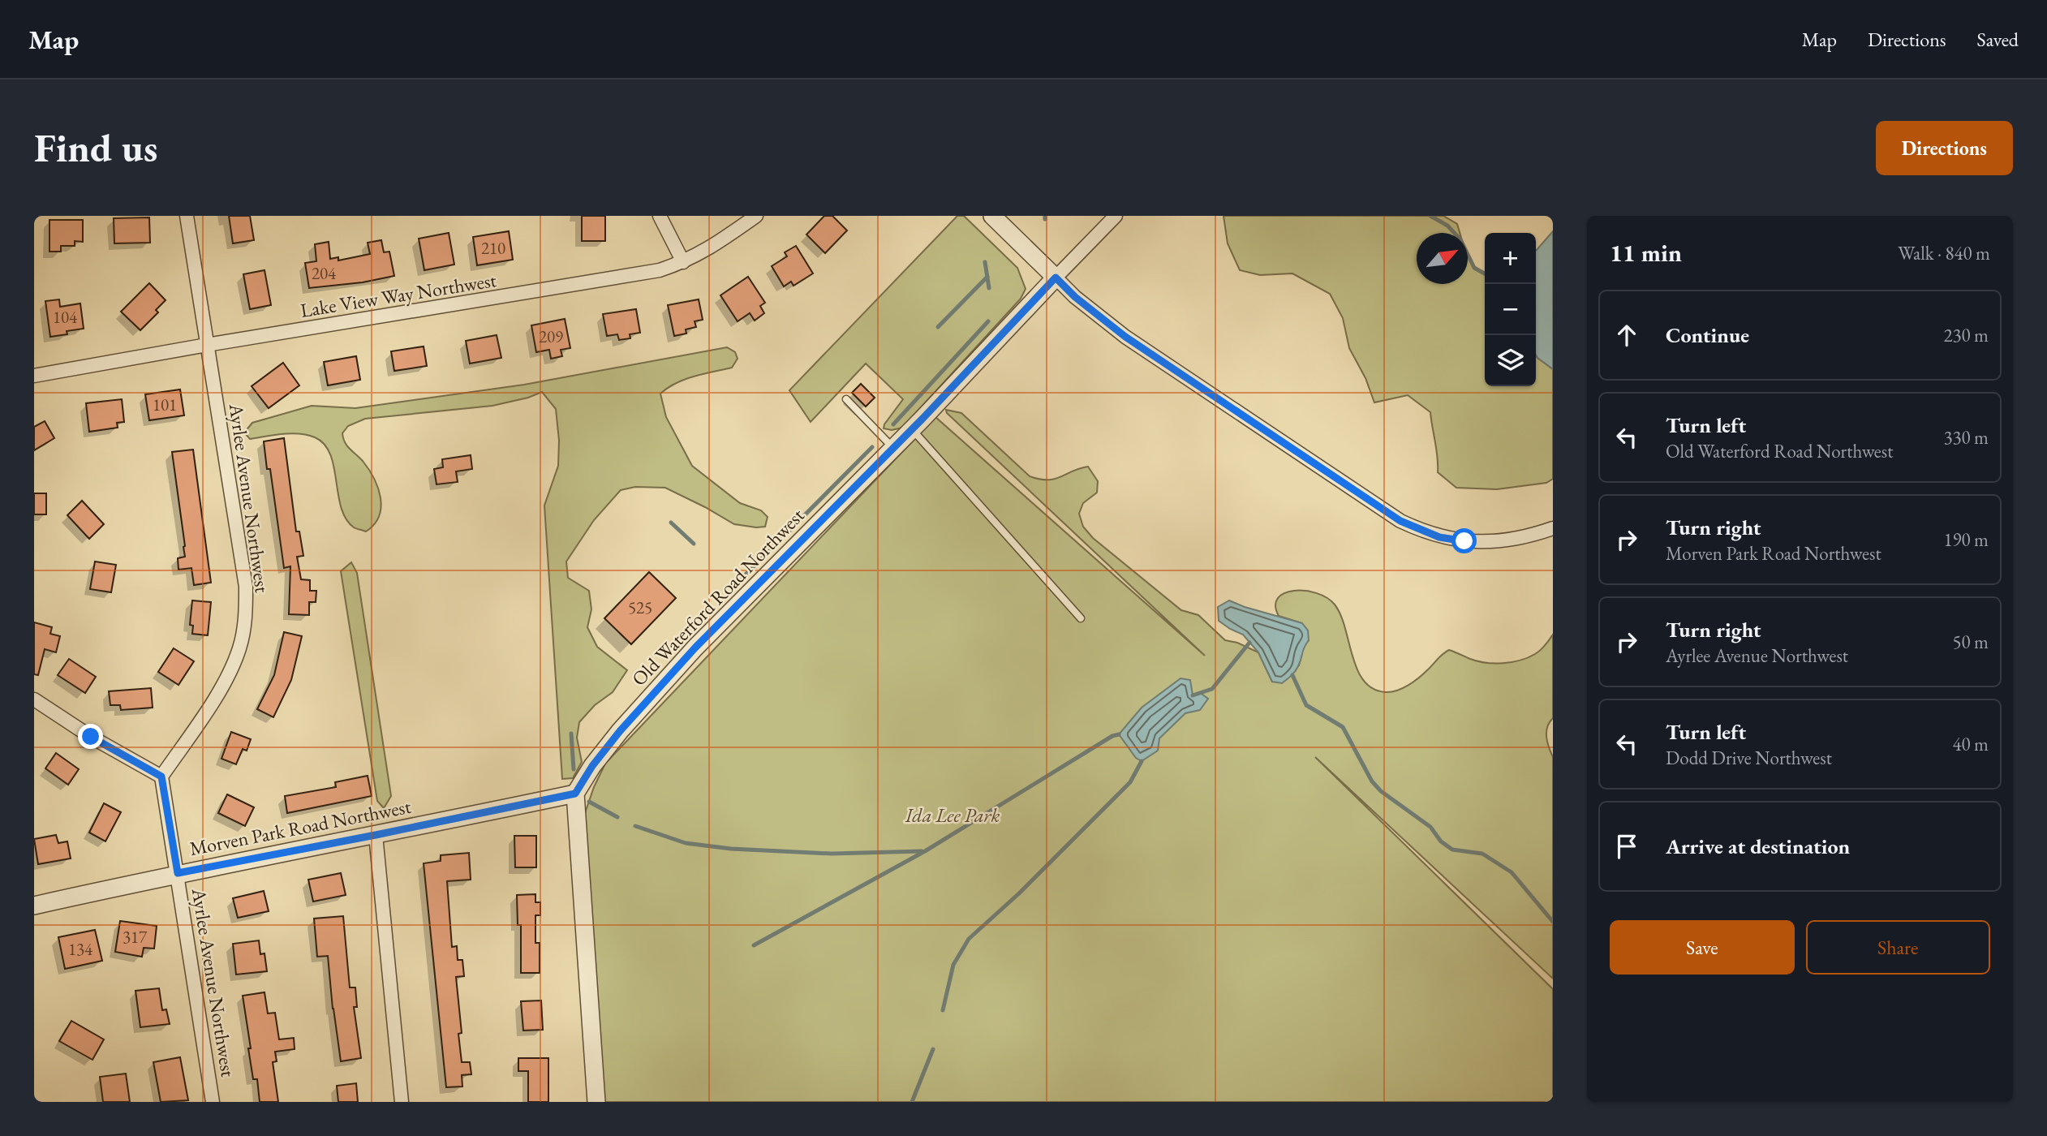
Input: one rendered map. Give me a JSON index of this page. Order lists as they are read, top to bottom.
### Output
{
  "streets": {
    "street": [
      "Lake View Way Northwest",
      "Ayrlee Avenue Northwest",
      "Old Waterford Road Northwest",
      "Morven Park Road Northwest"
    ]
  },
  "crossings": [
    ["Lake View Way Northwest", "Ayrlee Avenue Northwest"],
    ["Ayrlee Avenue Northwest", "Morven Park Road Northwest"],
    ["Old Waterford Road Northwest", "Morven Park Road Northwest"]
  ],
  "parks": ["Ida Lee Park"],
  "house_numbers": [
    "210",
    "204",
    "104",
    "209",
    "101",
    "525",
    "317",
    "134"
  ],
  "north": "top right",
  "page": {
    "header": "Map",
    "nav": ["Map", "Directions", "Saved"],
    "buttons": [
      "Directions",
      ["Save", "Share"]
    ],
    "title": "Find us",
    "heading": ["11 min", "Walk · 840 m"],
    "map_buttons": ["+", "−"],
    "list": [
      ["Continue", "230 m"],
      ["Turn left", "Old Waterford Road Northwest", "330 m"],
      ["Turn right", "Morven Park Road Northwest", "190 m"],
      ["Turn right", "Ayrlee Avenue Northwest", "50 m"],
      ["Turn left", "Dodd Drive Northwest", "40 m"],
      "Arrive at destination"
    ]
  }
}
